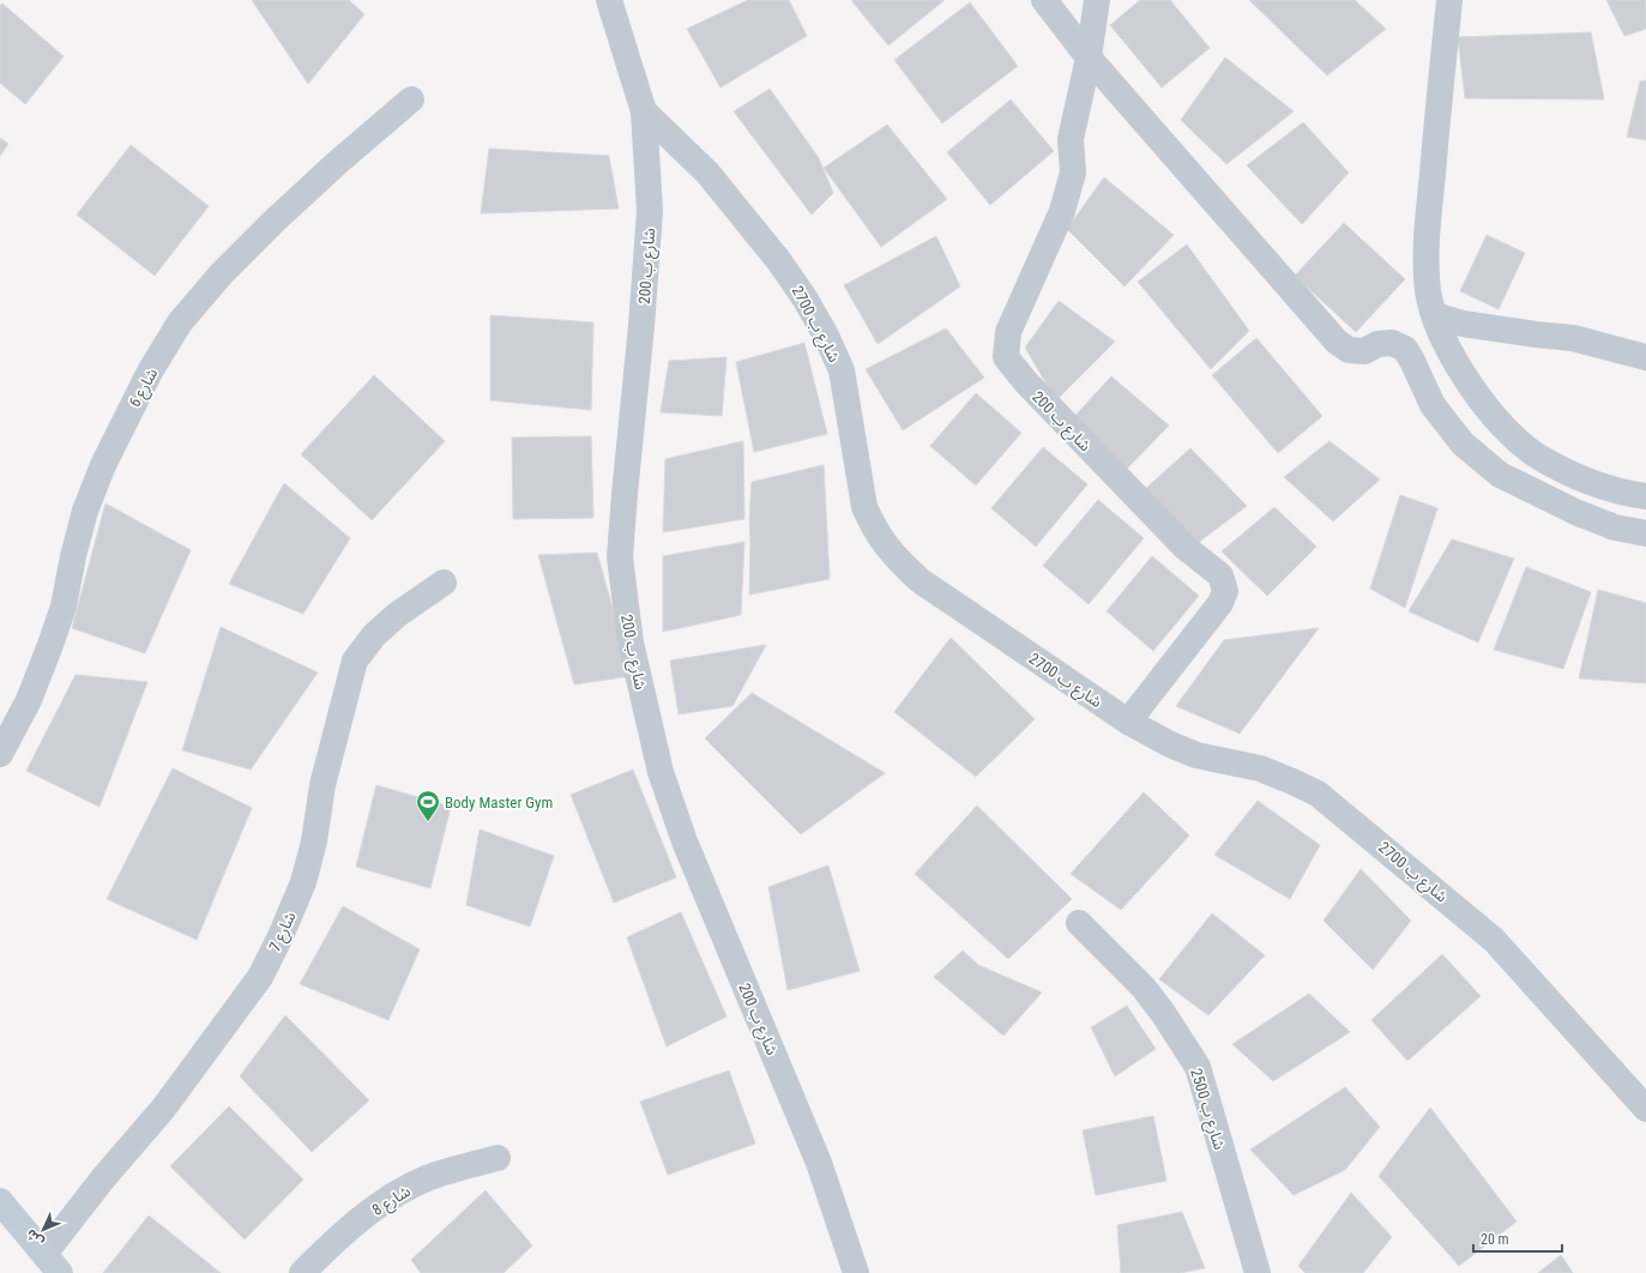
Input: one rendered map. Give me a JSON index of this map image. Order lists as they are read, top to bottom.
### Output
{
  "streets": {
    "street": [
      "شارع ب 200",
      "شارع ب 2700",
      "شارع 6",
      "شارع 7",
      "شارع ب 2500",
      "شارع 8"
    ]
  },
  "crossings": [
    ["شارع ب 200", "شارع ب 2700"]
  ],
  "places": {
    "sports": ["Body Master Gym"]
  },
  "scale_bar": "20 m",
  "north": "bottom left"
}
